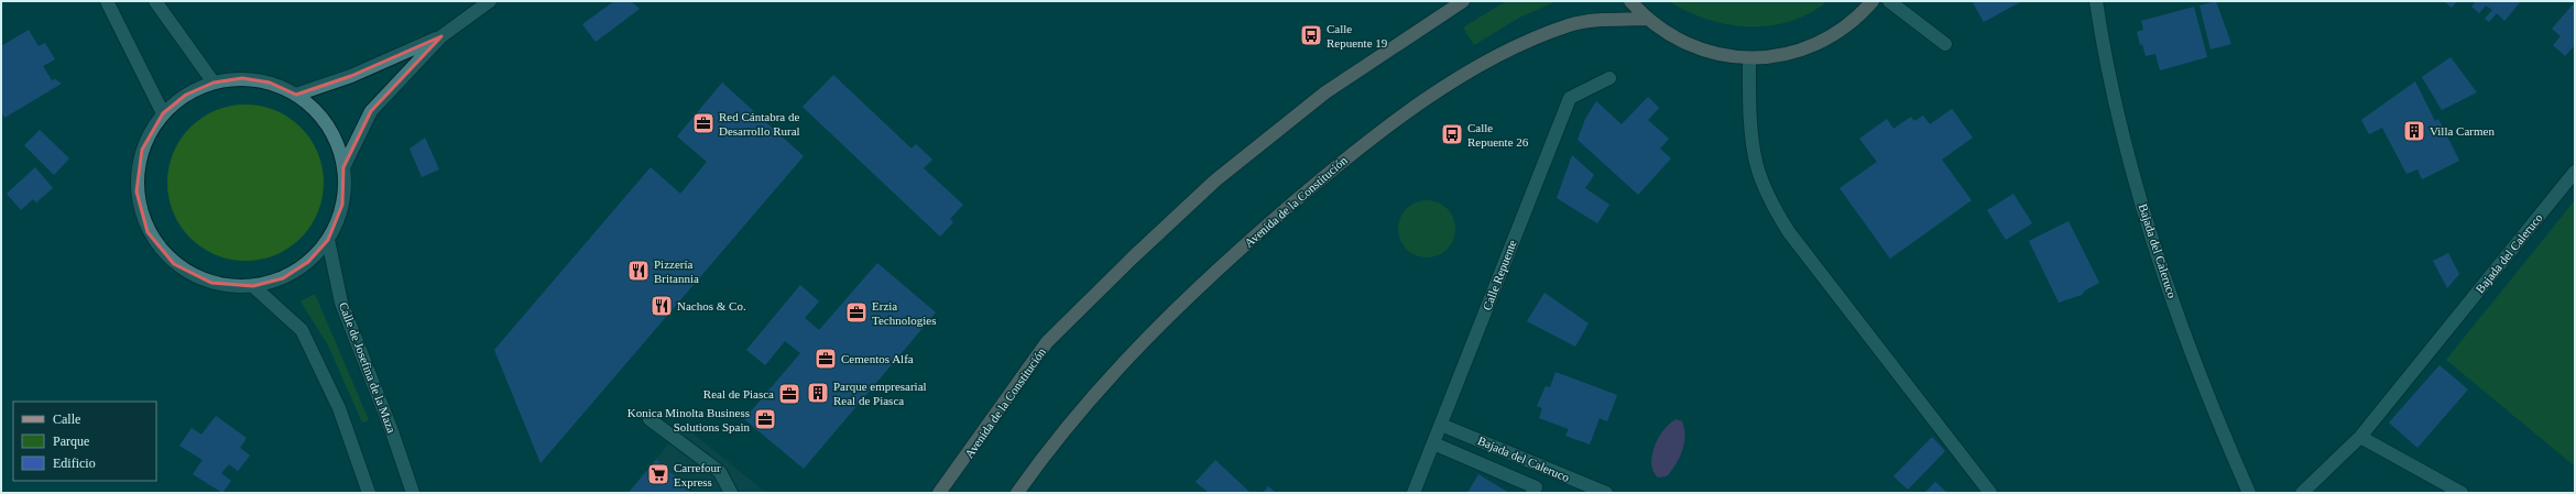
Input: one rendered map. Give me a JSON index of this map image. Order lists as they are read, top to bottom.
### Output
{
  "streets": {
    "main road": ["Avenida de la Constitución"],
    "street": ["Bajada del Caleruco", "Calle Repuente", "Calle de Josefina de la Maza"]
  },
  "crossings": [
    ["Bajada del Caleruco", "Calle Repuente"]
  ],
  "places": {
    "bus stop": ["Calle Repuente 19", "Calle Repuente 26"],
    "office": [
      "Red Cántabra de Desarrollo Rural",
      "Erzia Technologies",
      "Cementos Alfa",
      "Real de Piasca",
      "Konica Minolta Business Solutions Spain"
    ],
    "building": ["Villa Carmen", "Parque empresarial Real de Piasca"],
    "restaurant": ["Pizzería Britannia", "Nachos & Co."],
    "supermarket": ["Carrefour Express"]
  },
  "legend": ["Calle", "Parque", "Edificio"]
}
